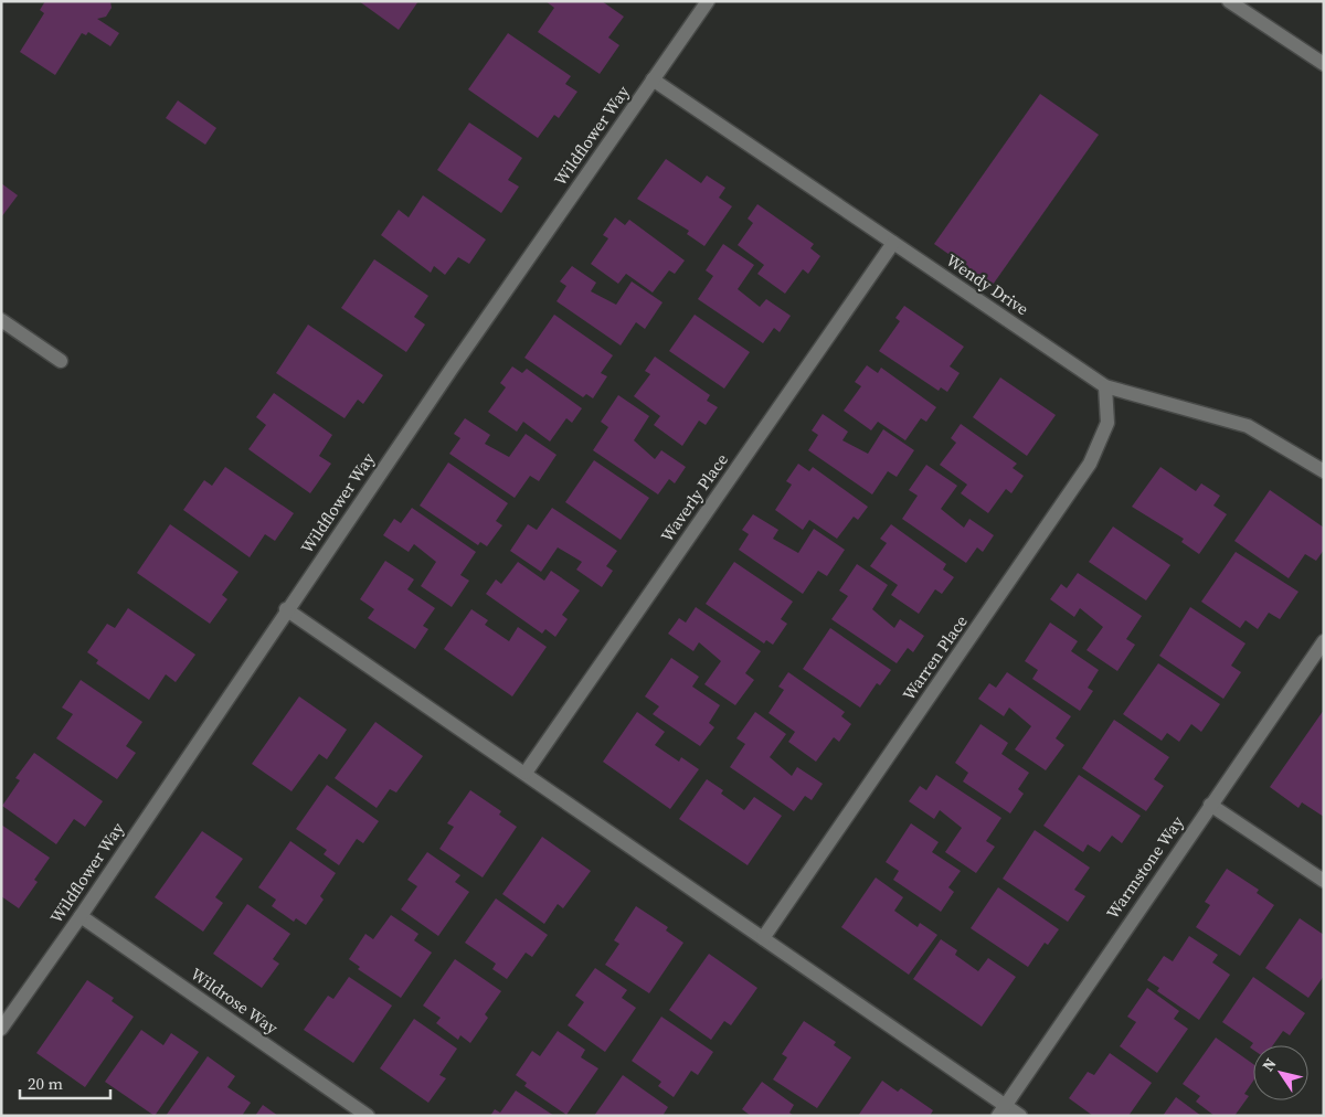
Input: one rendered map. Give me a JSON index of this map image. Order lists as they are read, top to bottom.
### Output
{
  "streets": {
    "street": [
      "Wildflower Way",
      "Wendy Drive",
      "Waverly Place",
      "Warren Place",
      "Warmstone Way",
      "Wildrose Way"
    ]
  },
  "crossings": [
    ["Wildflower Way", "Wendy Drive"],
    ["Wildflower Way", "Wildrose Way"],
    ["Wendy Drive", "Waverly Place"],
    ["Wendy Drive", "Warren Place"]
  ],
  "scale_bar": "20 m",
  "north": "top left"
}
